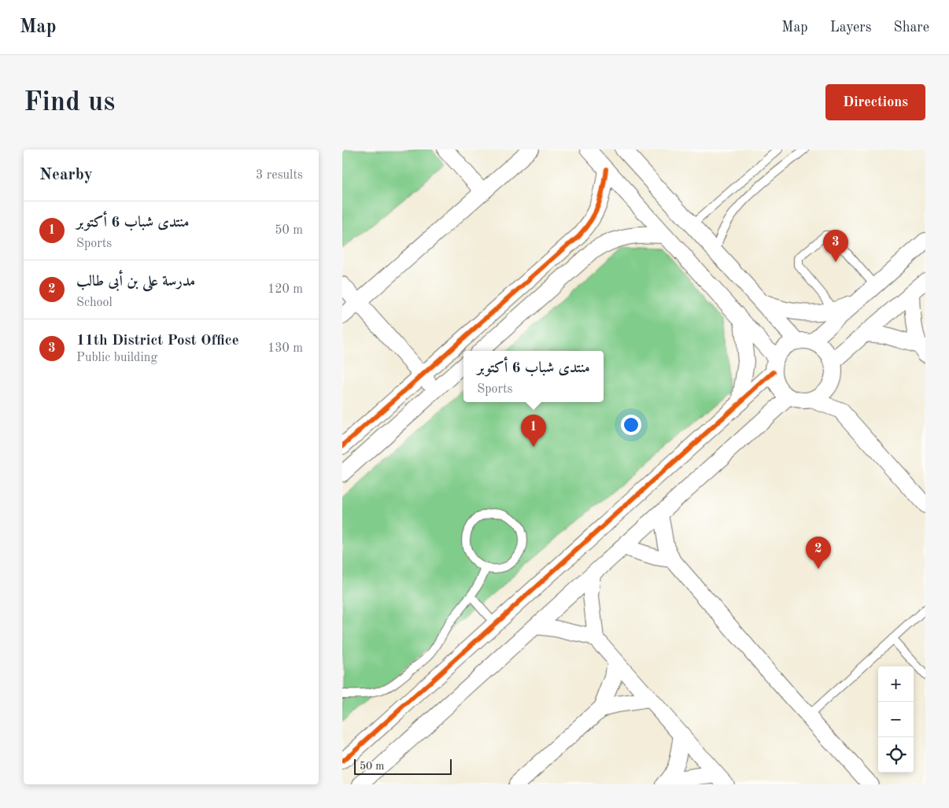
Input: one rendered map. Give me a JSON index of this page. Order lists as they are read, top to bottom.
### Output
{
  "scale_bar": "50 m",
  "page": {
    "header": "Map",
    "nav": ["Map", "Layers", "Share"],
    "buttons": "Directions",
    "title": "Find us",
    "heading": ["Nearby", "3 results"],
    "list": [
      {
        "mark": "1",
        "name": "منتدى شباب 6 أكتوبر",
        "note": "Sports",
        "value": "50 m"
      },
      {
        "mark": "2",
        "name": "مدرسة على بن أبى طالب",
        "note": "School",
        "value": "120 m"
      },
      {
        "mark": "3",
        "name": "11th District Post Office",
        "note": "Public building",
        "value": "130 m"
      }
    ],
    "pins": ["3", "1", "2"],
    "popup": ["منتدى شباب 6 أكتوبر", "Sports"],
    "map_buttons": ["+", "−"],
    "scale": "50 m"
  }
}
